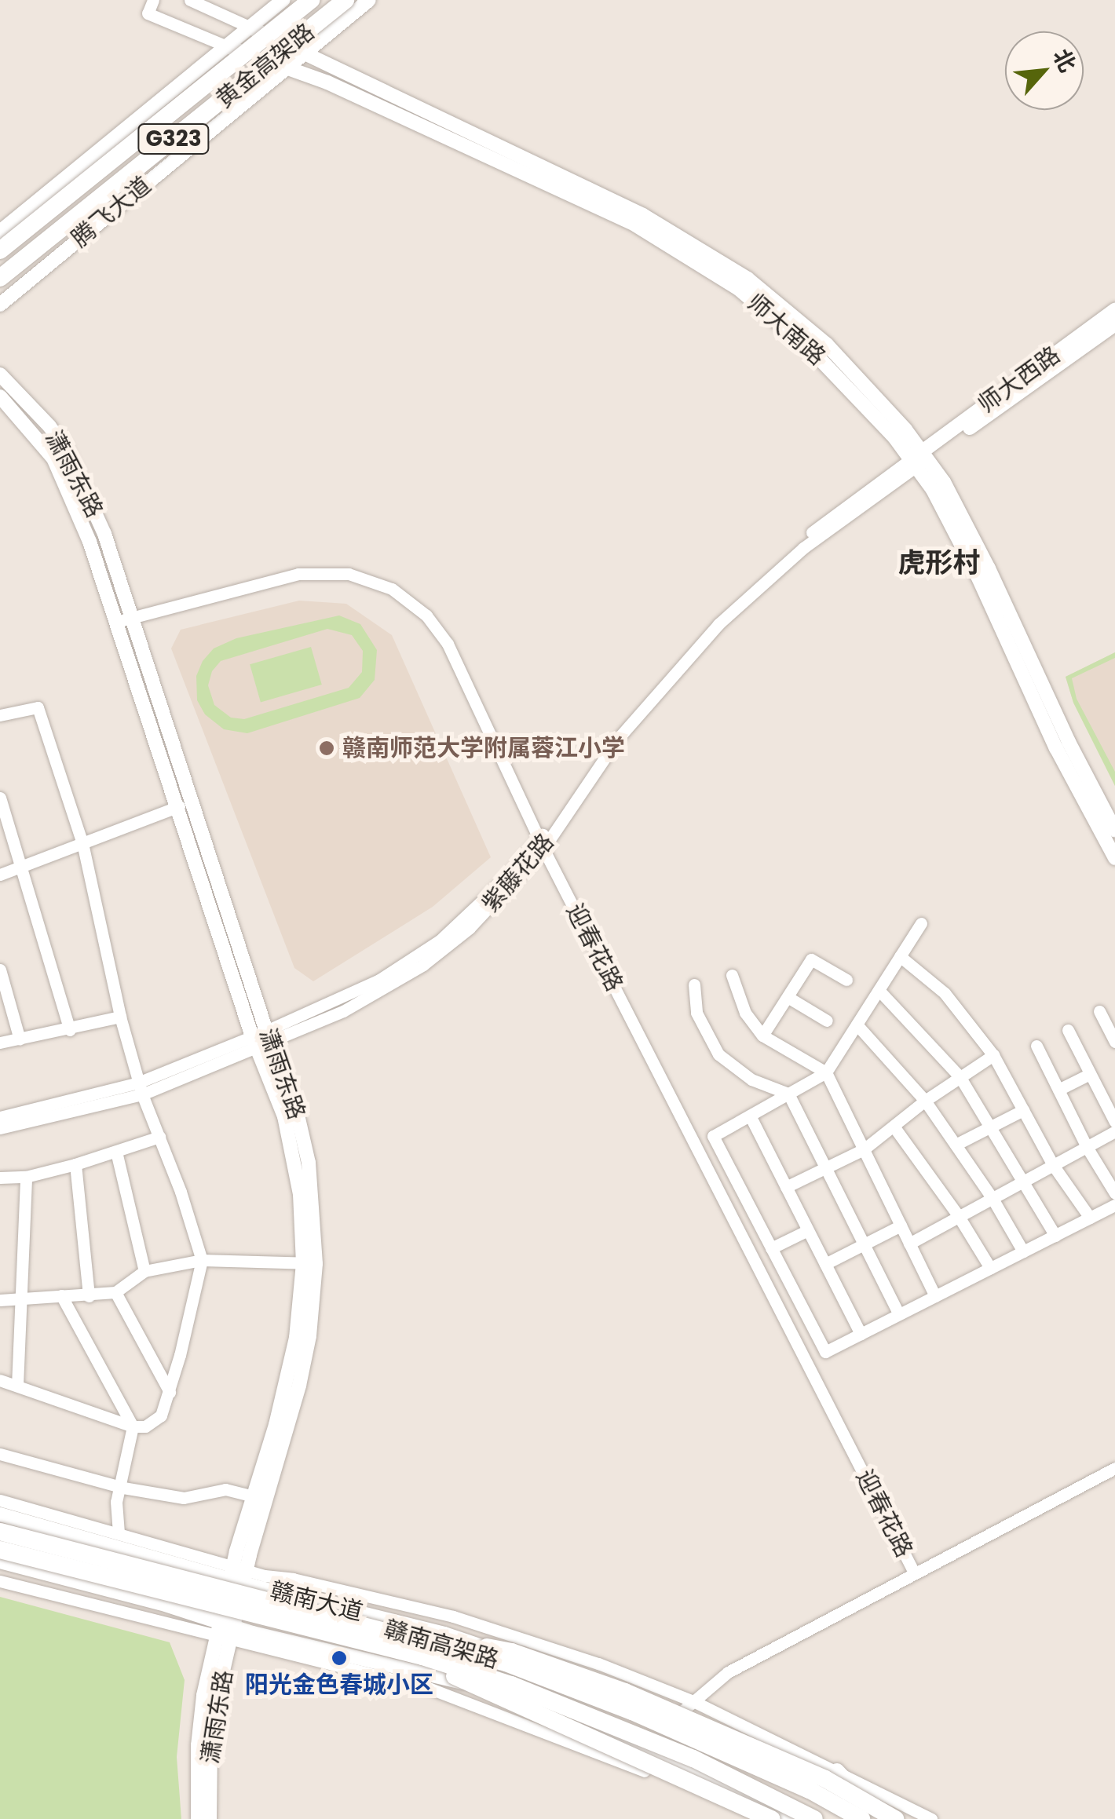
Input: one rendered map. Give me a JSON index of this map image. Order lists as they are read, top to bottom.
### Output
{
  "streets": {
    "highway": ["黄金高架路", "G323", "赣南高架路"],
    "main road": [
      "腾飞大道",
      "师大南路",
      "师大西路",
      "潇雨东路",
      "赣南大道"
    ],
    "street": ["紫藤花路", "迎春花路"]
  },
  "crossings": [
    ["腾飞大道", "师大南路"],
    ["师大南路", "师大西路"],
    ["师大南路", "紫藤花路"],
    ["师大西路", "紫藤花路"],
    ["潇雨东路", "紫藤花路"],
    ["潇雨东路", "迎春花路"],
    ["潇雨东路", "赣南大道"],
    ["紫藤花路", "迎春花路"],
    ["赣南大道", "赣南高架路"]
  ],
  "districts": ["虎形村"],
  "places": ["赣南师范大学附属蓉江小学", "阳光金色春城小区"],
  "north": "top right"
}
